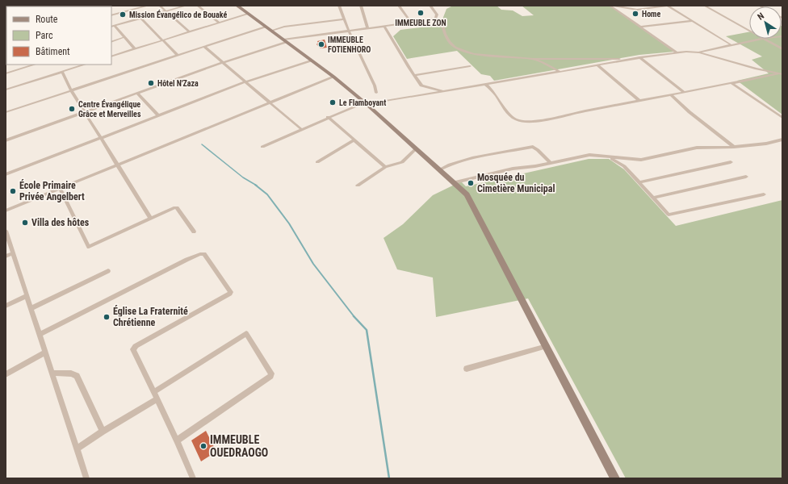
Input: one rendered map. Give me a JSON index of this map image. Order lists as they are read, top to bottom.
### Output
{
  "places": [
    "IMMEUBLE ZON",
    "Home",
    "Mission Évangélico de Bouaké",
    "IMMEUBLE FOTIENHORO",
    "Hôtel N'Zaza",
    "Le Flamboyant",
    "Centre Évangélique Grâce et Merveilles",
    "Mosquée du Cimetière Municipal",
    "École Primaire Privée Angelbert",
    "Villa des hôtes",
    "Église La Fraternité Chrétienne",
    "IMMEUBLE OUEDRAOGO"
  ],
  "legend": ["Route", "Parc", "Bâtiment"],
  "north": "top left"
}
